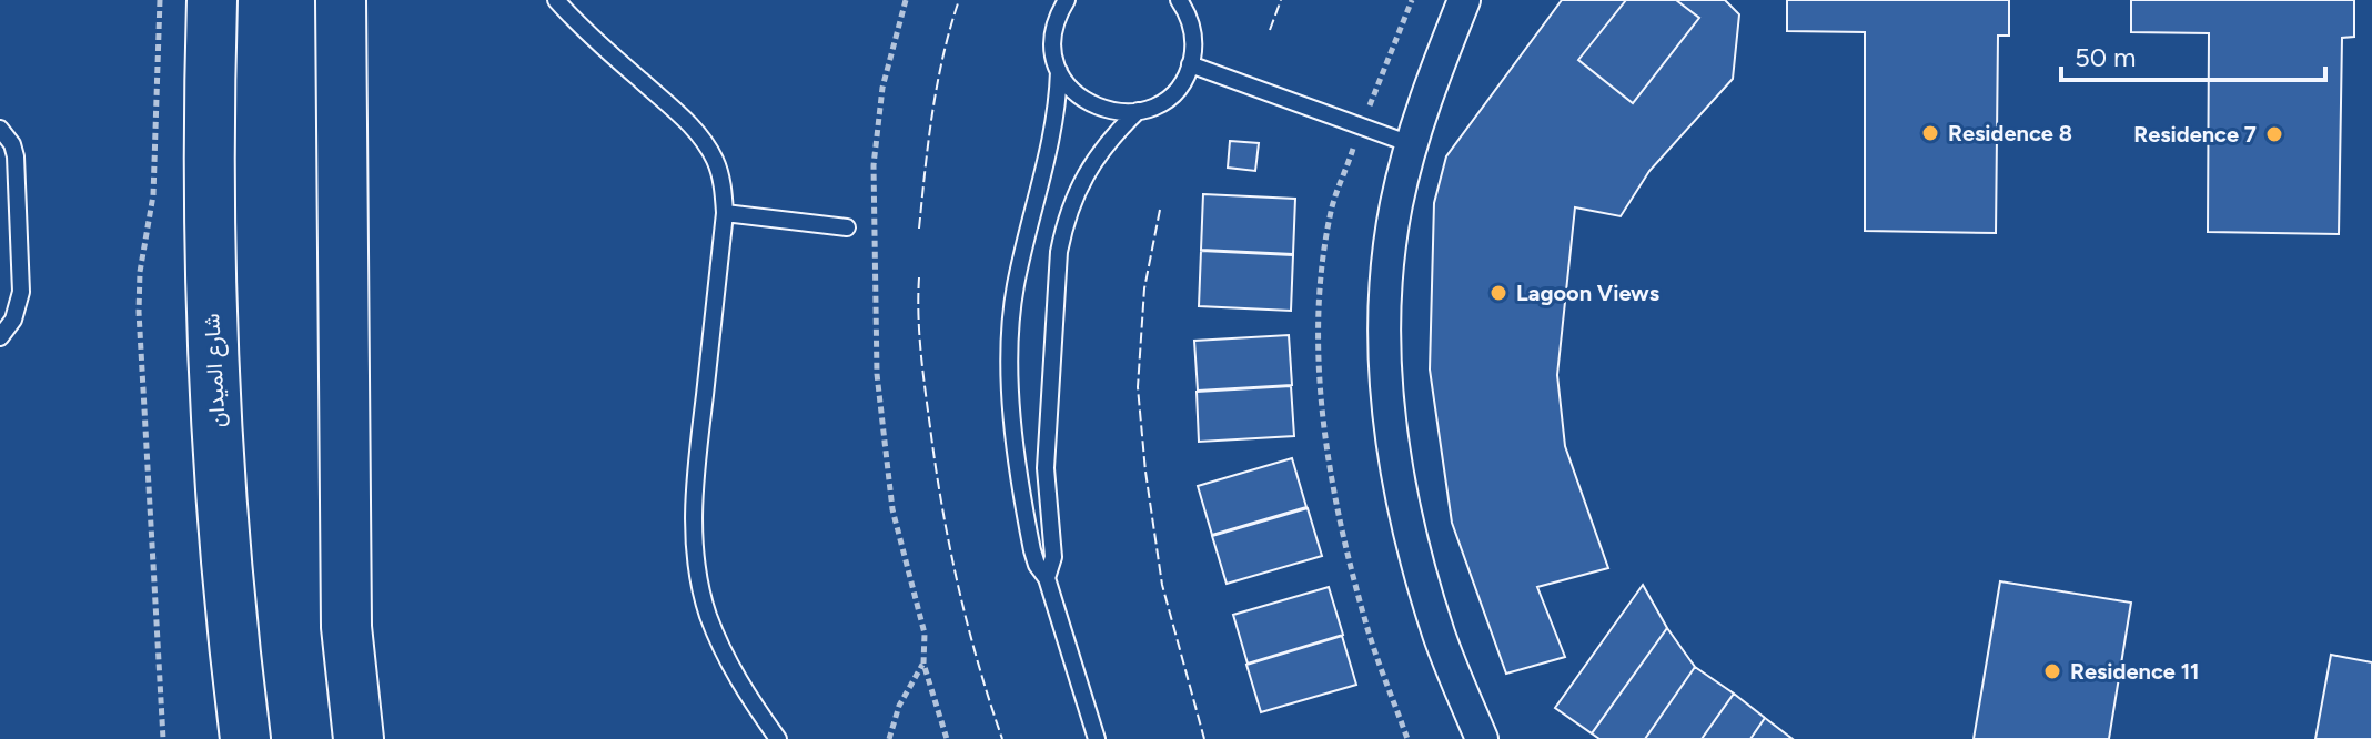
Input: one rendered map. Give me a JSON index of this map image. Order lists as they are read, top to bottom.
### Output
{
  "streets": {
    "main road": ["شارع الميدان"]
  },
  "places": [
    "Residence 8",
    "Residence 7",
    "Lagoon Views",
    "Residence 11"
  ],
  "scale_bar": "50 m"
}
